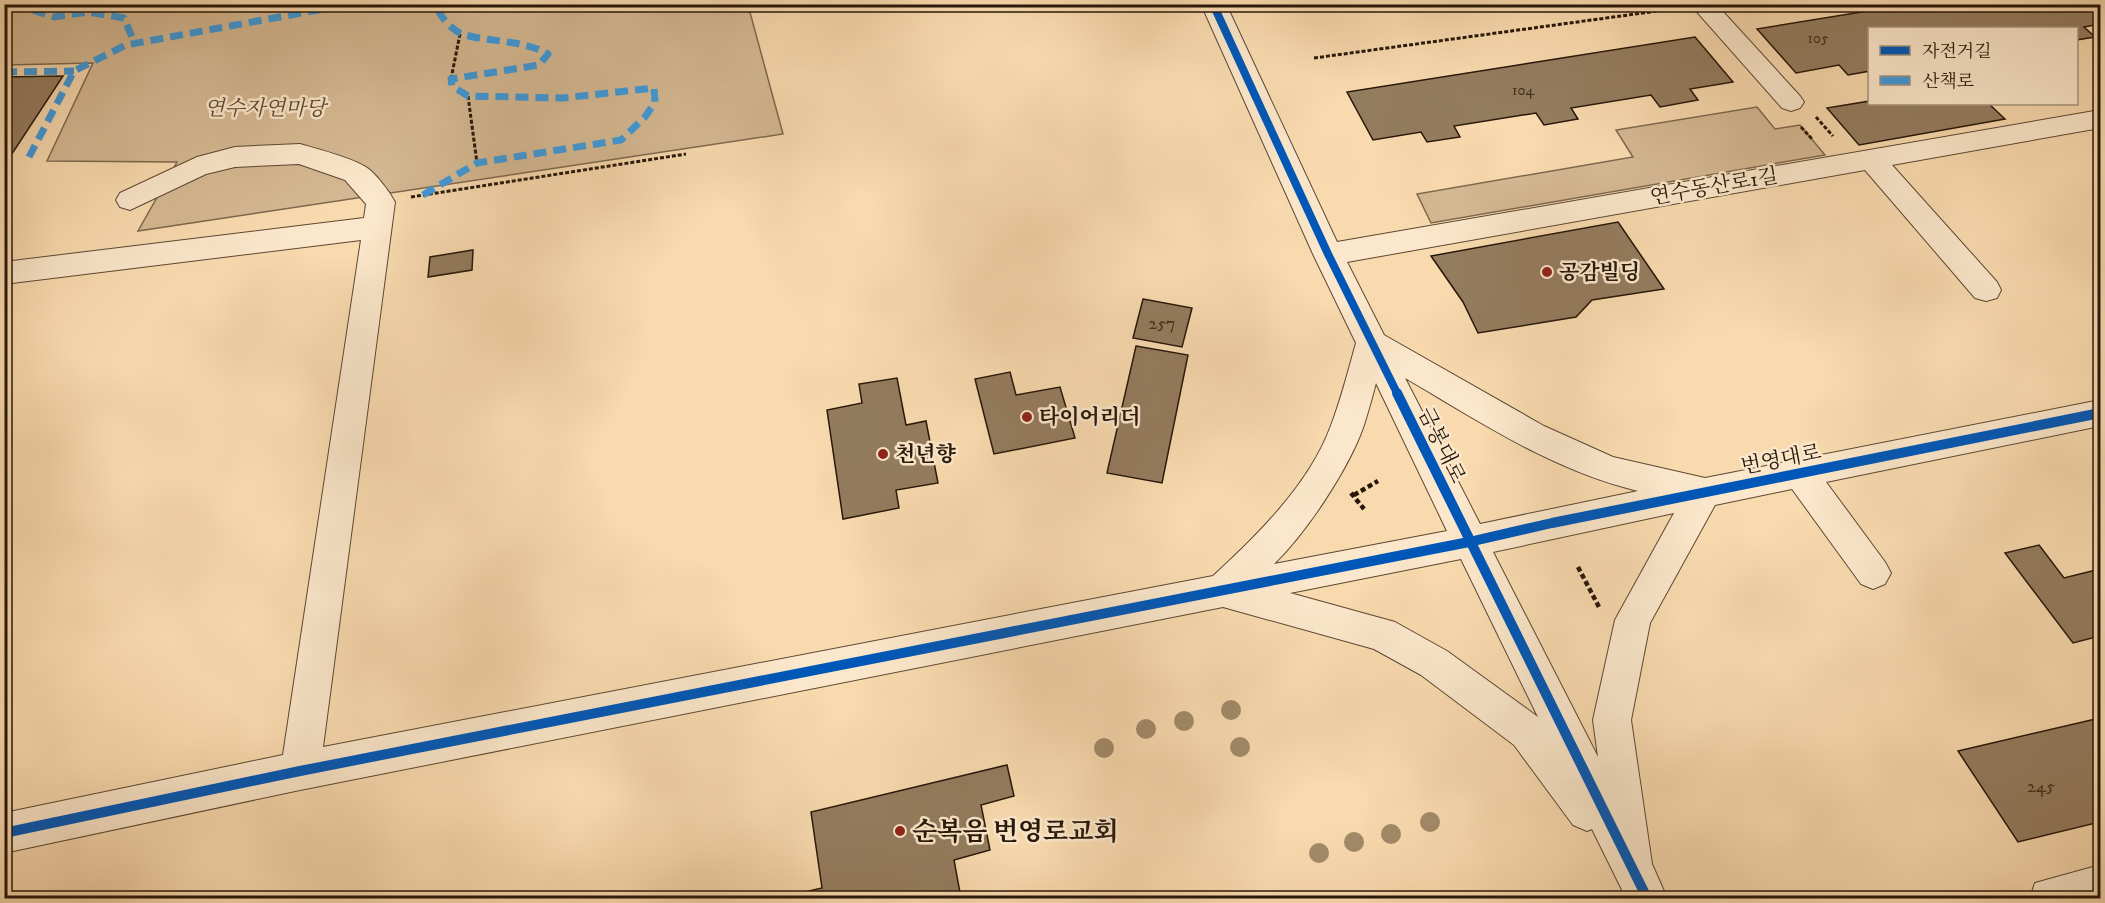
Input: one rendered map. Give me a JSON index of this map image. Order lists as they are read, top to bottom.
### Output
{
  "streets": {
    "street": ["연수동산로1길", "금봉대로", "번영대로"]
  },
  "crossings": [
    ["연수동산로1길", "금봉대로"],
    ["금봉대로", "번영대로"]
  ],
  "parks": ["연수자연마당"],
  "places": [
    "공감빌딩",
    "타이어리더",
    "천년향",
    "순복음 번영로교회"
  ],
  "house_numbers": [
    "105",
    "104",
    "257",
    "245"
  ],
  "legend": ["자전거길", "산책로"]
}
